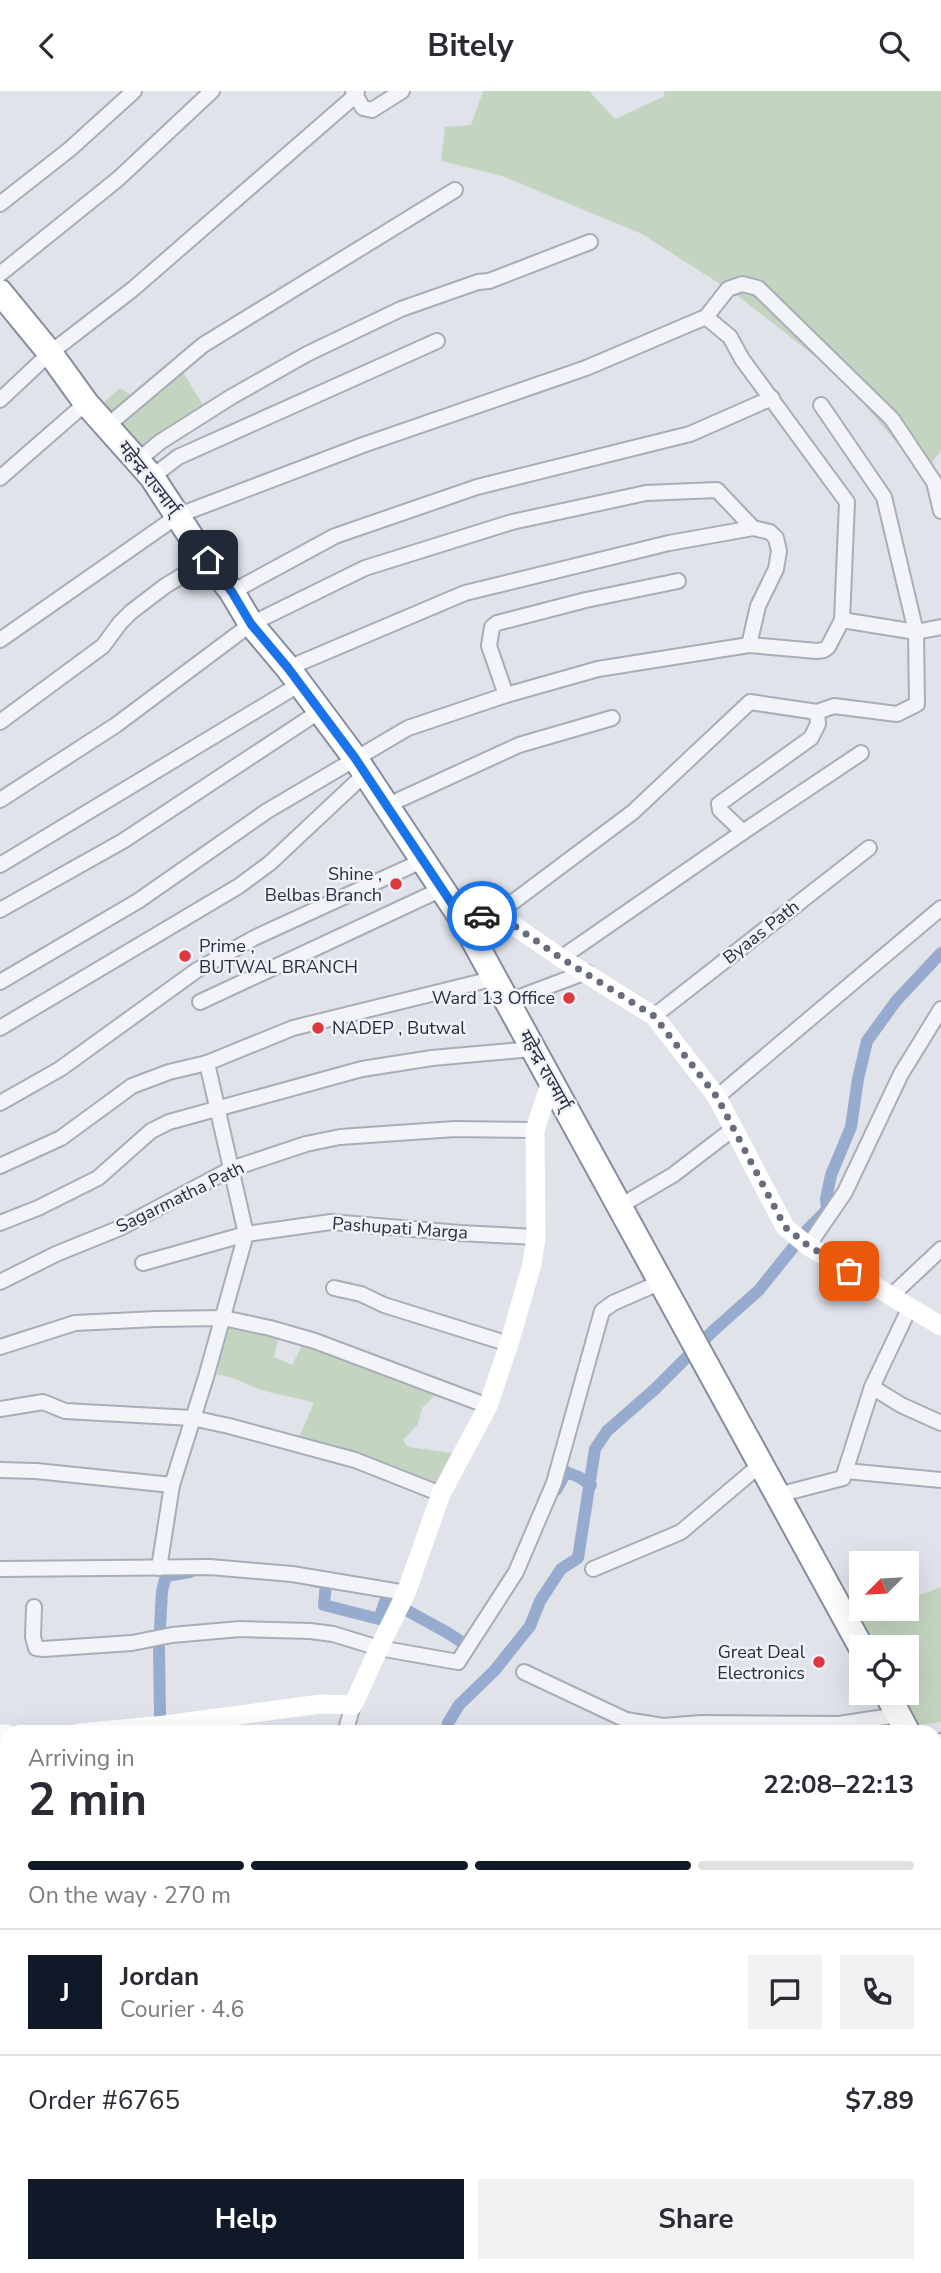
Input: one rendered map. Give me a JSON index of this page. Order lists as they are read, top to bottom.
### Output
{
  "streets": {
    "highway": ["महेन्द्र राज्मार्ग्"],
    "street": ["Byaas Path", "Sagarmatha Path", "Pashupati Marga"]
  },
  "places": [
    "Shine , Belbas Branch",
    "Prime , BUTWAL BRANCH",
    "Ward 13 Office",
    "NADEP , Butwal",
    "Great Deal Electronics"
  ],
  "north": "bottom left",
  "page": {
    "header": "Bitely",
    "heading": ["2 min", "Arriving in", "22:08–22:13"],
    "panel": [
      "Jordan",
      "Courier · 4.6",
      "Order #6765",
      "$7.89"
    ],
    "bar": "On the way · 270 m",
    "round": "J",
    "buttons": ["Help", "Share"]
  }
}
